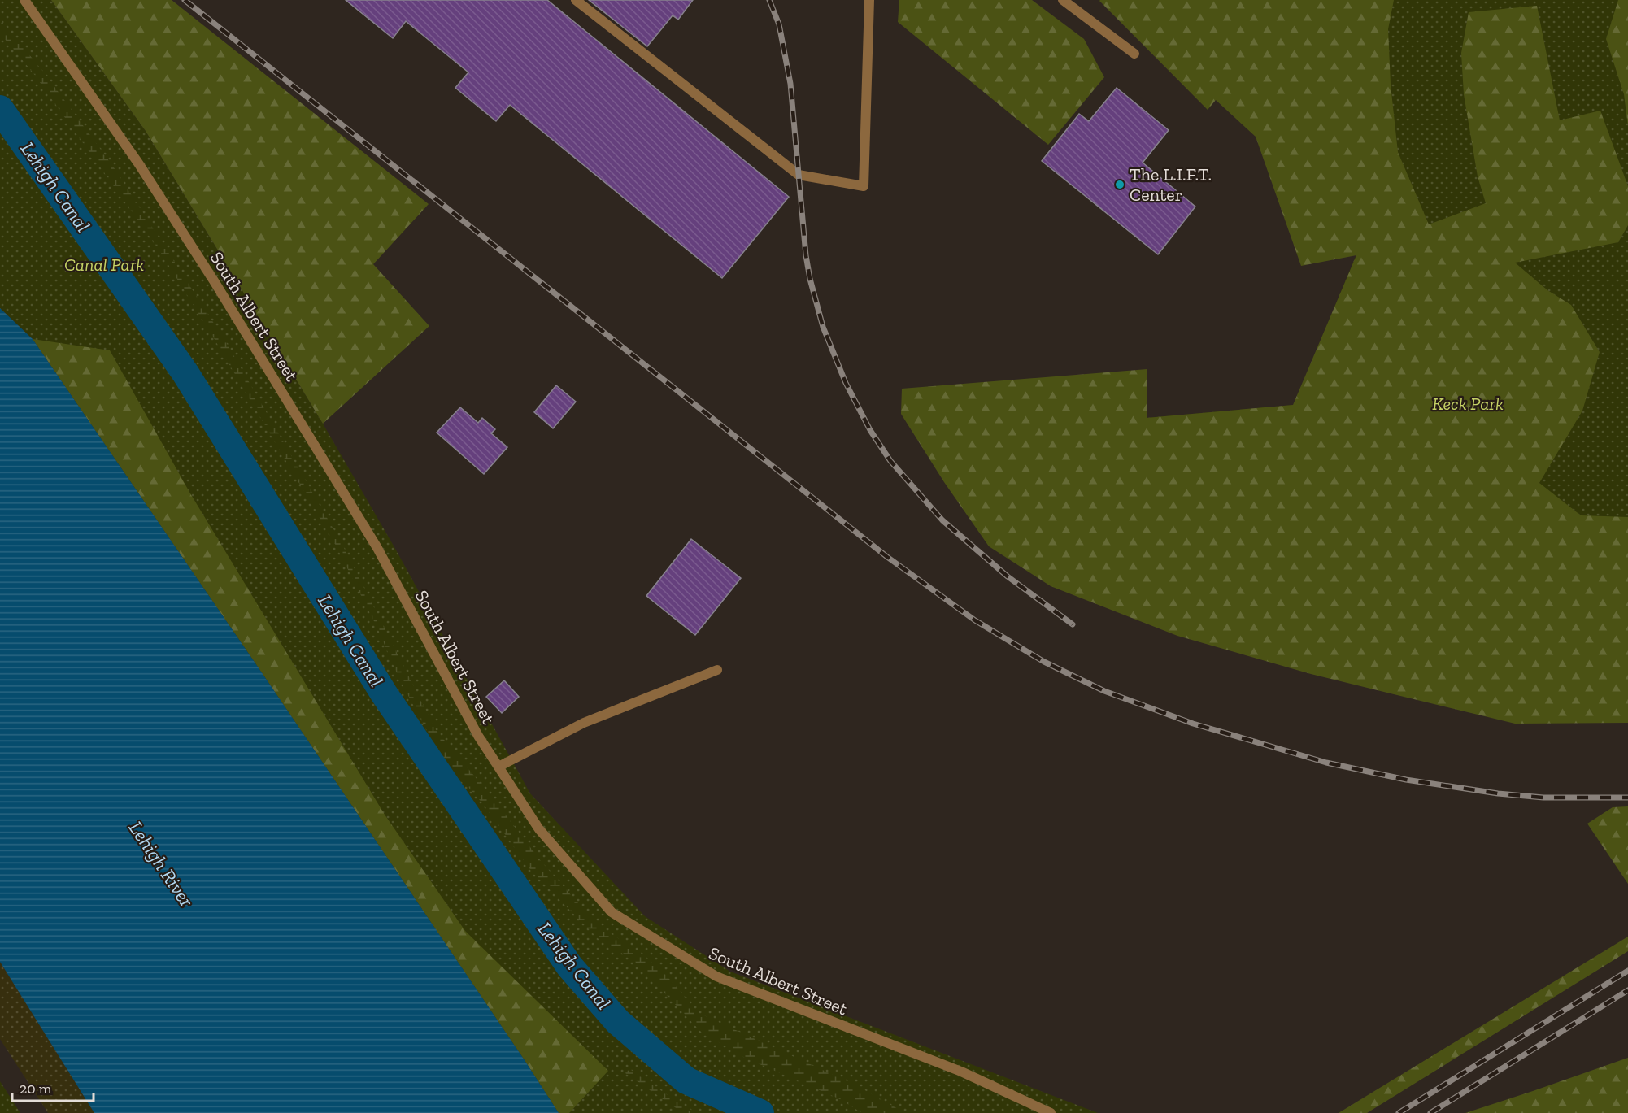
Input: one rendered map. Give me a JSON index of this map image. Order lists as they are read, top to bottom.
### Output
{
  "streets": {
    "street": ["South Albert Street"]
  },
  "water": ["Lehigh Canal", "Lehigh River"],
  "parks": ["Canal Park", "Keck Park"],
  "places": ["The L.I.F.T. Center"],
  "scale_bar": "20 m"
}
